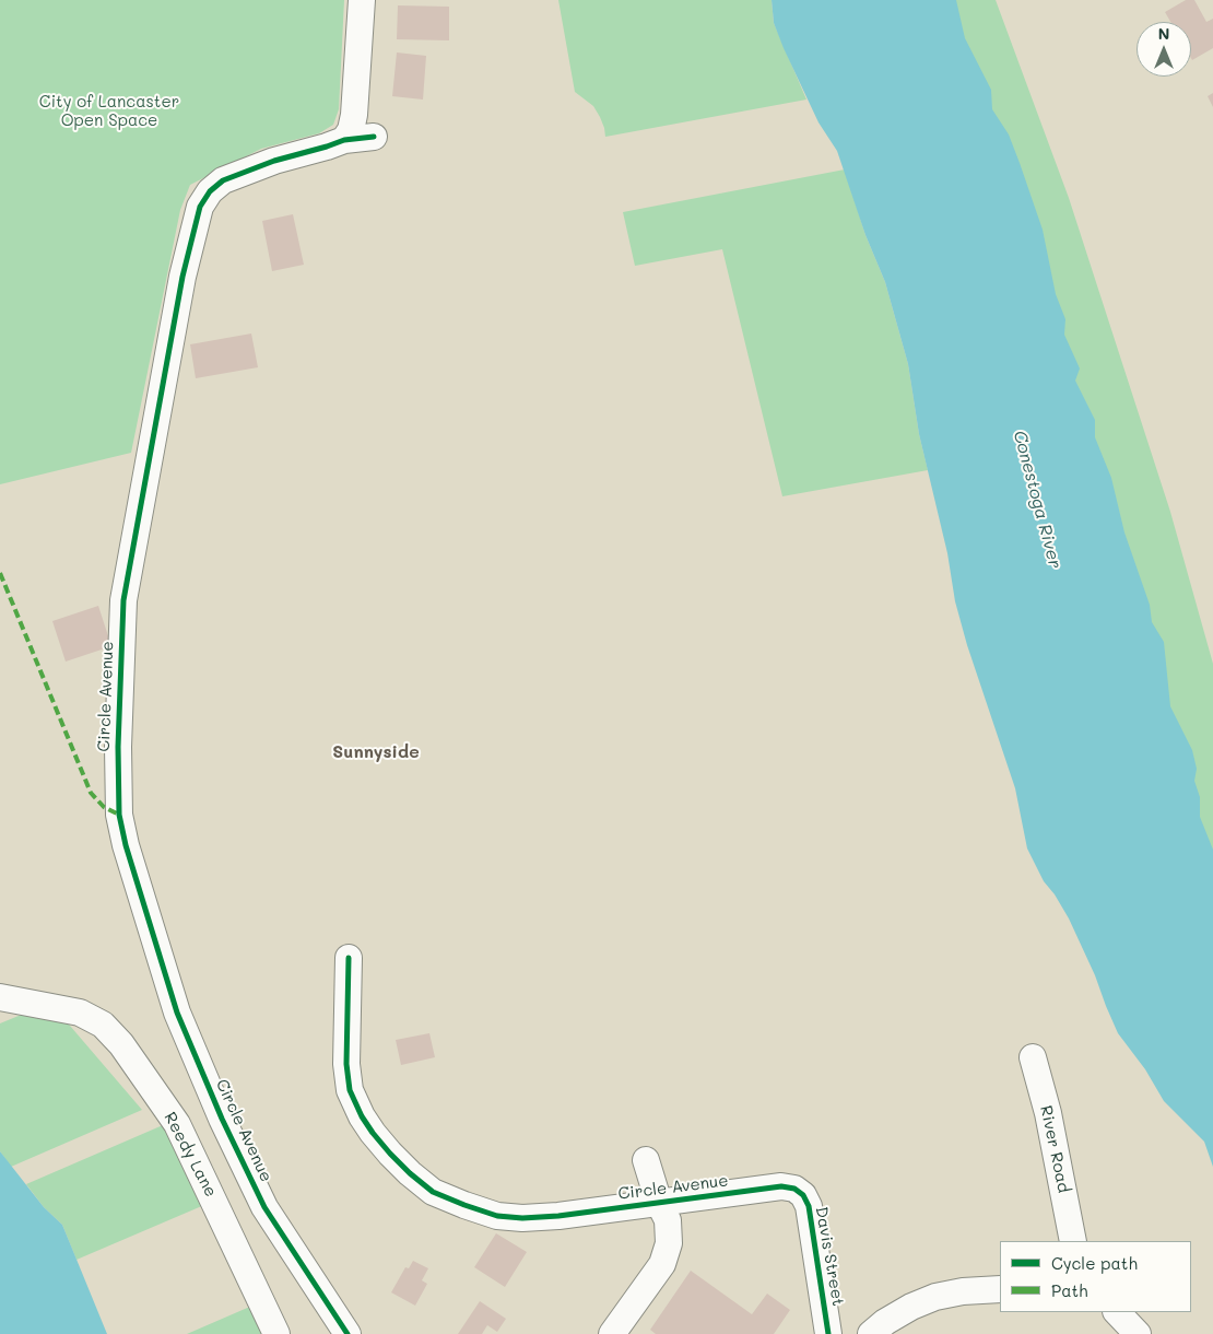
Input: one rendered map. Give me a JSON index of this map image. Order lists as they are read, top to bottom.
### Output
{
  "streets": {
    "street": [
      "Circle Avenue",
      "River Road",
      "Reedy Lane",
      "Davis Street"
    ]
  },
  "crossings": [
    ["Circle Avenue", "Davis Street"]
  ],
  "districts": ["Sunnyside"],
  "water": ["Conestoga River"],
  "parks": ["City of Lancaster Open Space"],
  "legend": ["Cycle path", "Path"],
  "north": "top"
}
